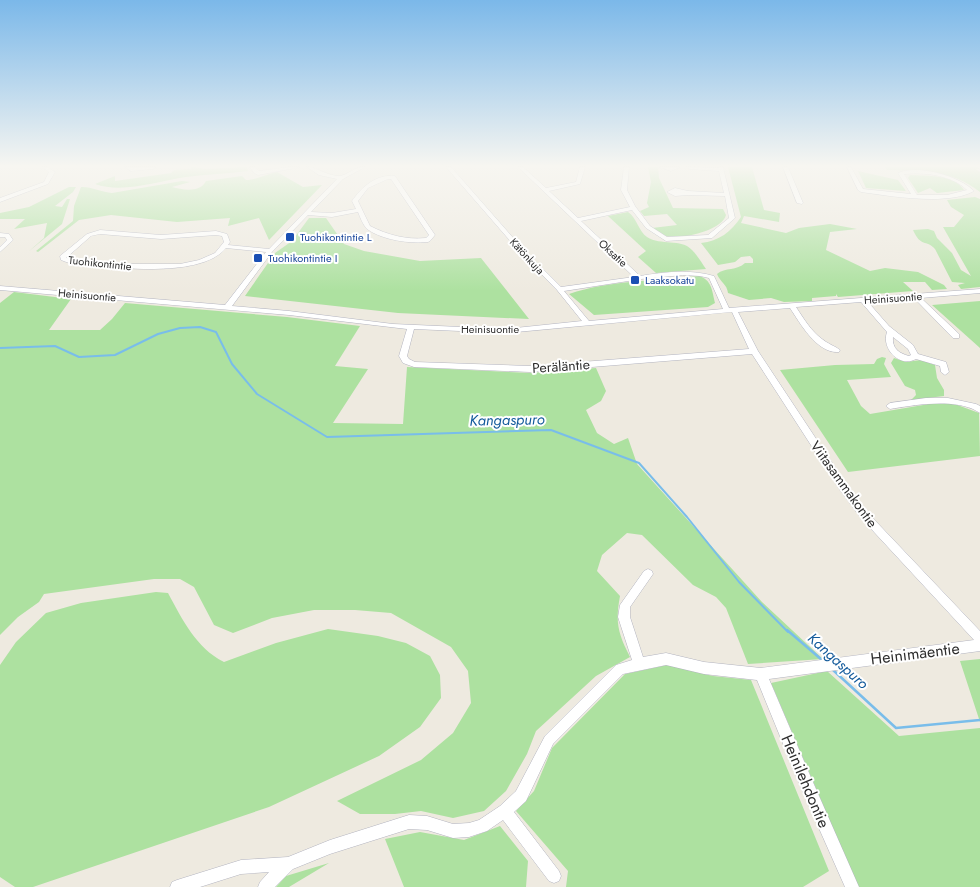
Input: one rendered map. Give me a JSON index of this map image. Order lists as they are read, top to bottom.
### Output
{
  "streets": {
    "street": [
      "Oksatie",
      "Kätönkuja",
      "Tuohikontintie",
      "Heinisuontie",
      "Peräläntie",
      "Viitasammakontie",
      "Heinimäentie",
      "Heinilehdontie"
    ]
  },
  "crossings": [
    ["Kätönkuja", "Heinisuontie"],
    ["Heinisuontie", "Peräläntie"],
    ["Heinisuontie", "Viitasammakontie"],
    ["Peräläntie", "Viitasammakontie"],
    ["Heinimäentie", "Heinilehdontie"]
  ],
  "water": ["Kangaspuro"],
  "places": {
    "transit": ["Tuohikontintie L", "Tuohikontintie I", "Laaksokatu"]
  }
}
